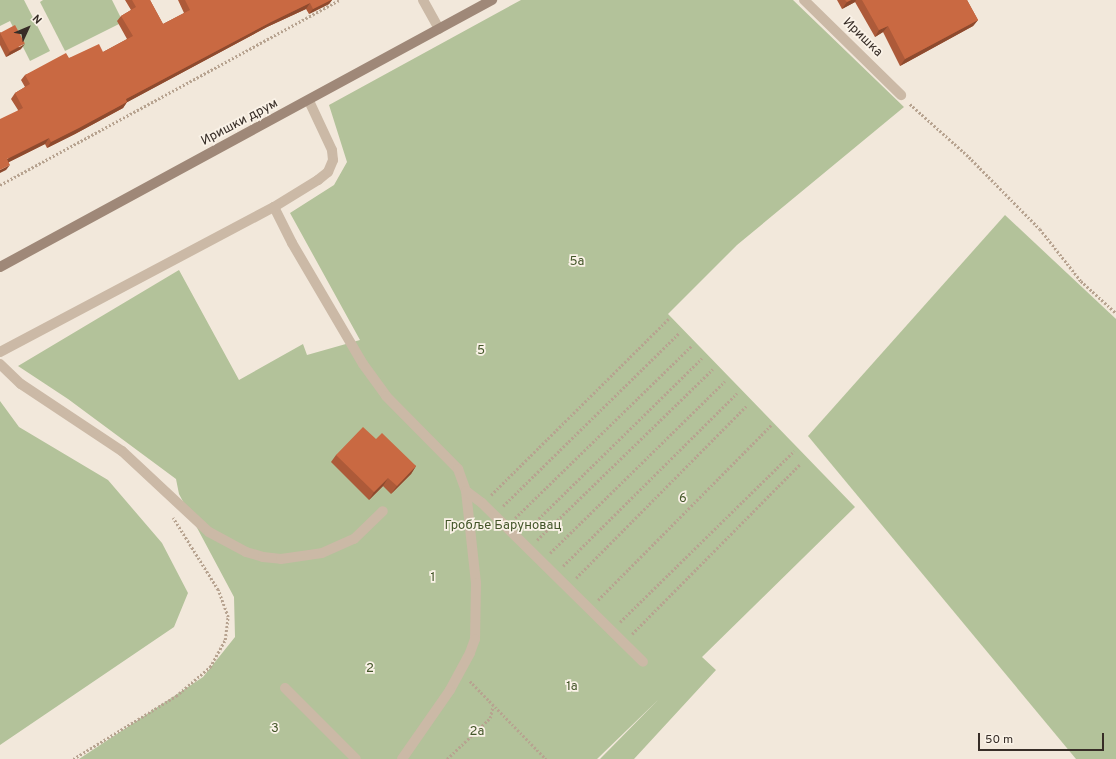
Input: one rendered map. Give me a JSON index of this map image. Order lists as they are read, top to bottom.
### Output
{
  "streets": {
    "street": ["Иришка", "Иришки друм"]
  },
  "parks": [
    "5a",
    "5",
    "6",
    "Гробље Баруновац",
    "1",
    "2",
    "1a",
    "3",
    "2a"
  ],
  "scale_bar": "50 m",
  "north": "top right"
}
